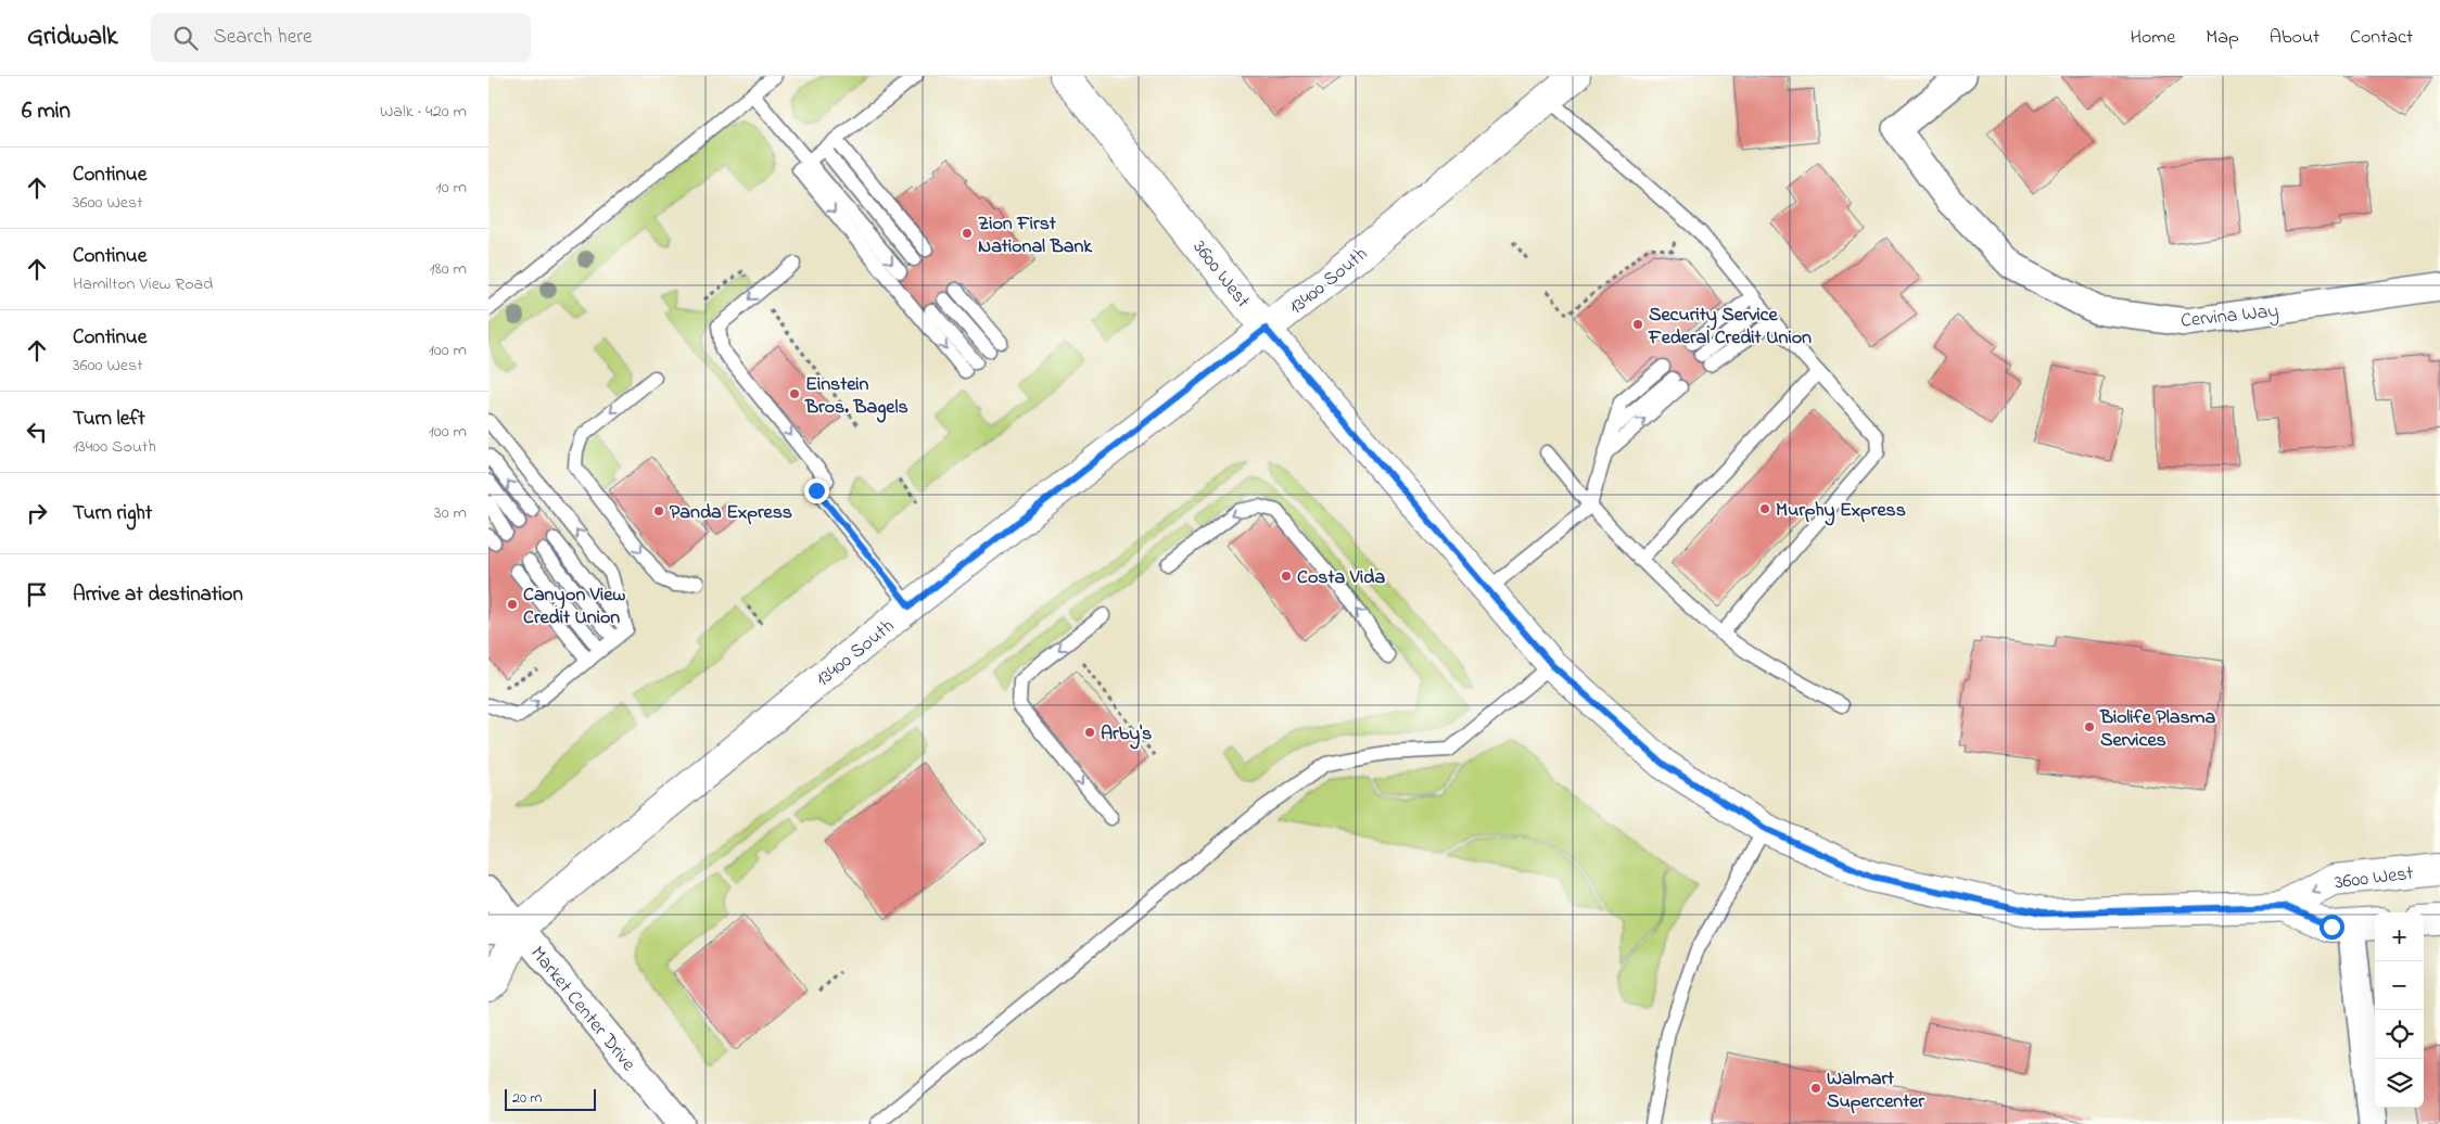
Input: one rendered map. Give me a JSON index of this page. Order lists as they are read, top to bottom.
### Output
{
  "streets": {
    "main road": ["3600 West", "13400 South"],
    "street": ["Cervina Way", "Market Center Drive"]
  },
  "crossings": [
    ["3600 West", "13400 South"],
    ["13400 South", "Market Center Drive"]
  ],
  "places": [
    "Zion First National Bank",
    "Security Service Federal Credit Union",
    "Einstein Bros. Bagels",
    "Murphy Express",
    "Panda Express",
    "Costa Vida",
    "Canyon View Credit Union",
    "Biolife Plasma Services",
    "Arby's",
    "Walmart Supercenter"
  ],
  "scale_bar": "20 m",
  "page": {
    "header": "Gridwalk",
    "search": "Search here",
    "nav": [
      "Home",
      "Map",
      "About",
      "Contact"
    ],
    "heading": ["6 min", "Walk · 420 m"],
    "list": [
      ["Continue", "3600 West", "10 m"],
      ["Continue", "Hamilton View Road", "180 m"],
      ["Continue", "3600 West", "100 m"],
      ["Turn left", "13400 South", "100 m"],
      ["Turn right", "30 m"],
      "Arrive at destination"
    ],
    "map_buttons": ["+", "−"],
    "scale": "20 m"
  }
}
